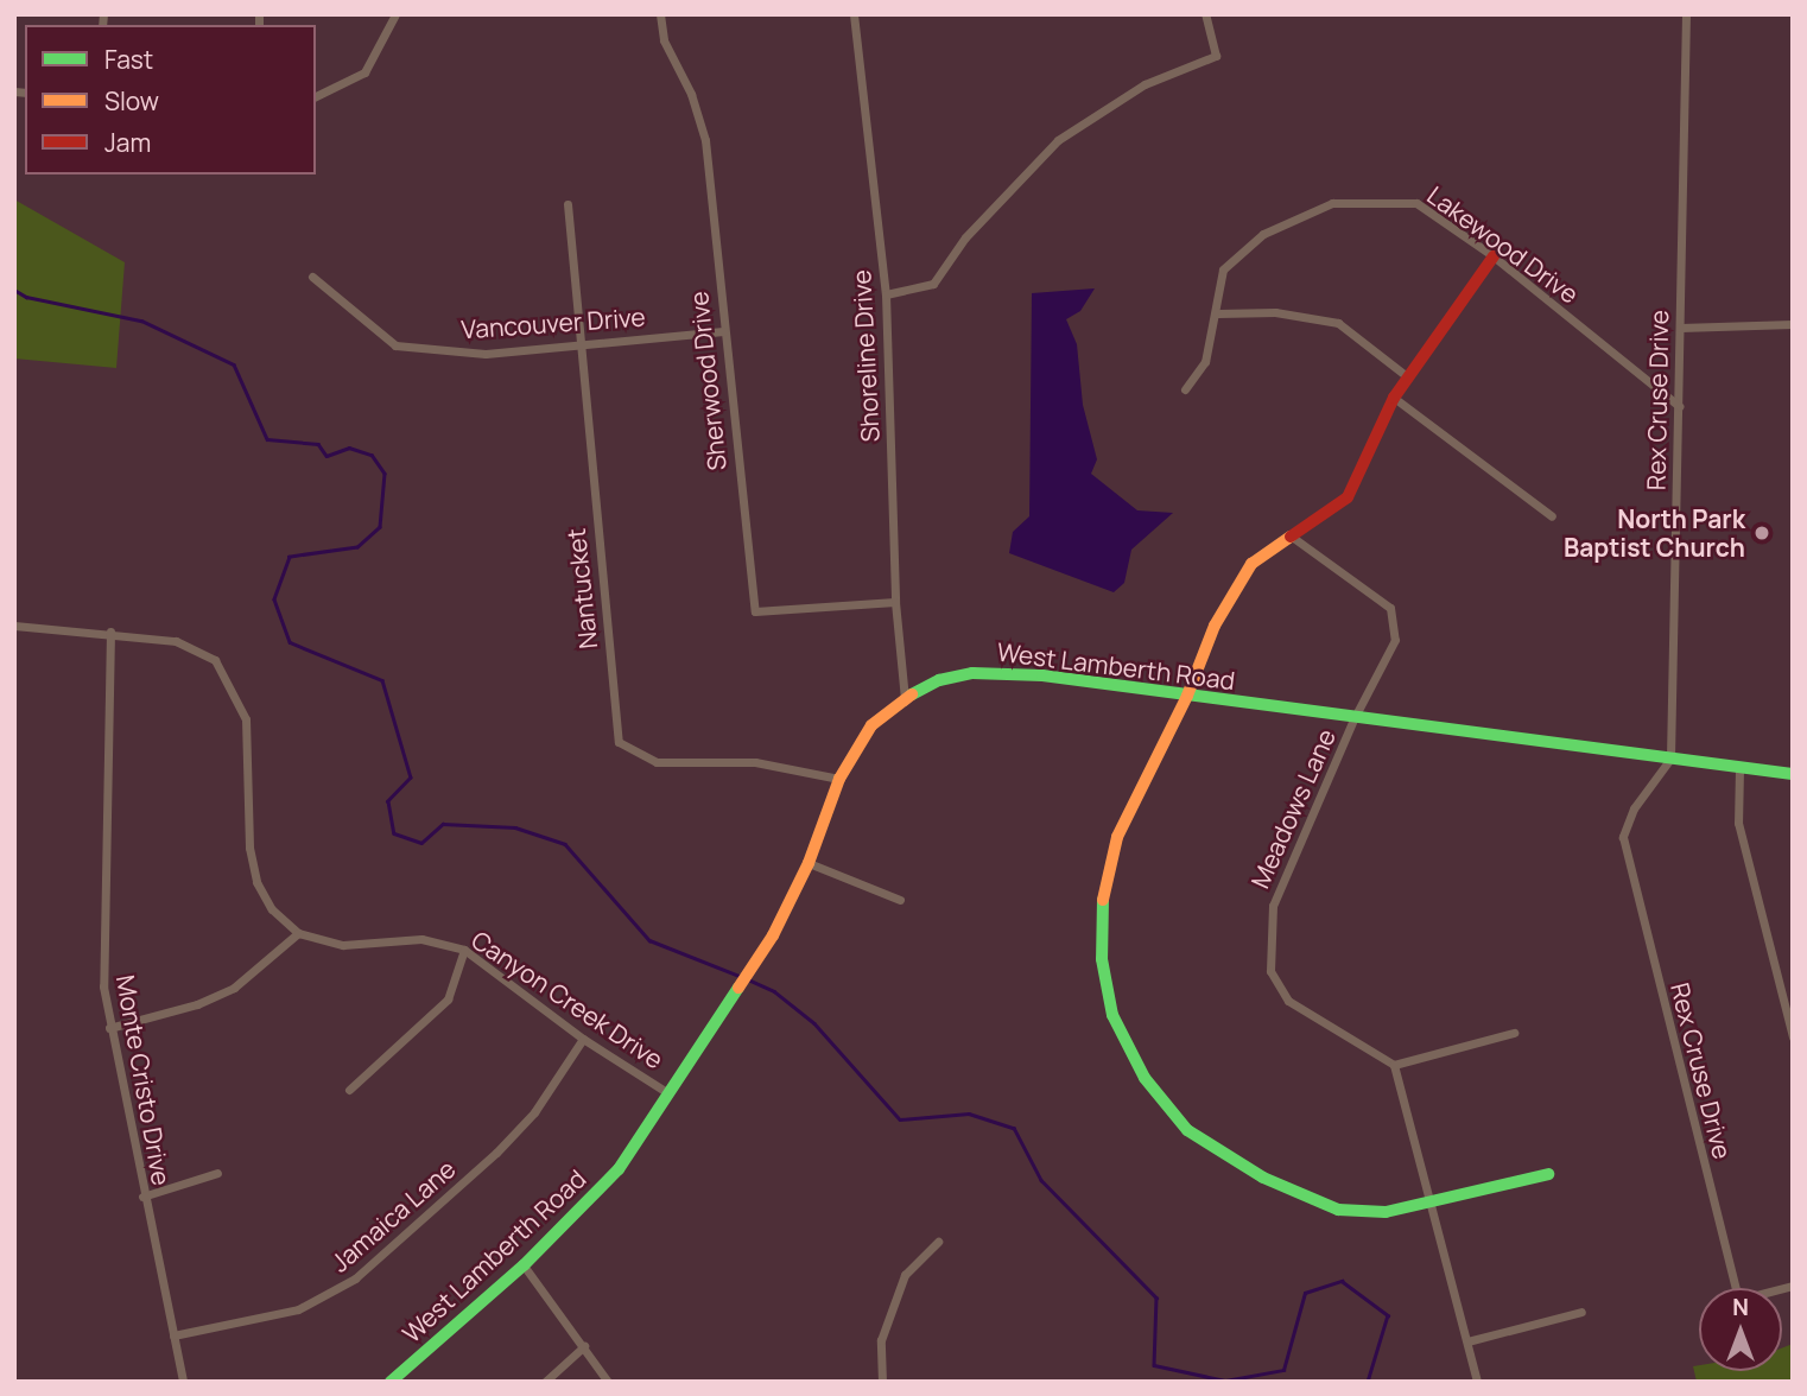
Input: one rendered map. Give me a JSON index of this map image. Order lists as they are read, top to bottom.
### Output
{
  "streets": {
    "street": [
      "Lakewood Drive",
      "Vancouver Drive",
      "Shoreline Drive",
      "Sherwood Drive",
      "Rex Cruse Drive",
      "Nantucket",
      "West Lamberth Road",
      "Meadows Lane",
      "Canyon Creek Drive",
      "Monte Cristo Drive",
      "Jamaica Lane"
    ]
  },
  "crossings": [
    ["Lakewood Drive", "Rex Cruse Drive"],
    ["Vancouver Drive", "Sherwood Drive"],
    ["Vancouver Drive", "Nantucket"],
    ["Shoreline Drive", "Sherwood Drive"],
    ["Shoreline Drive", "West Lamberth Road"],
    ["Rex Cruse Drive", "West Lamberth Road"],
    ["Nantucket", "West Lamberth Road"],
    ["West Lamberth Road", "Meadows Lane"],
    ["West Lamberth Road", "Canyon Creek Drive"],
    ["Canyon Creek Drive", "Jamaica Lane"],
    ["Monte Cristo Drive", "Jamaica Lane"]
  ],
  "places": ["North Park Baptist Church"],
  "legend": ["Fast", "Slow", "Jam"],
  "north": "top"
}
